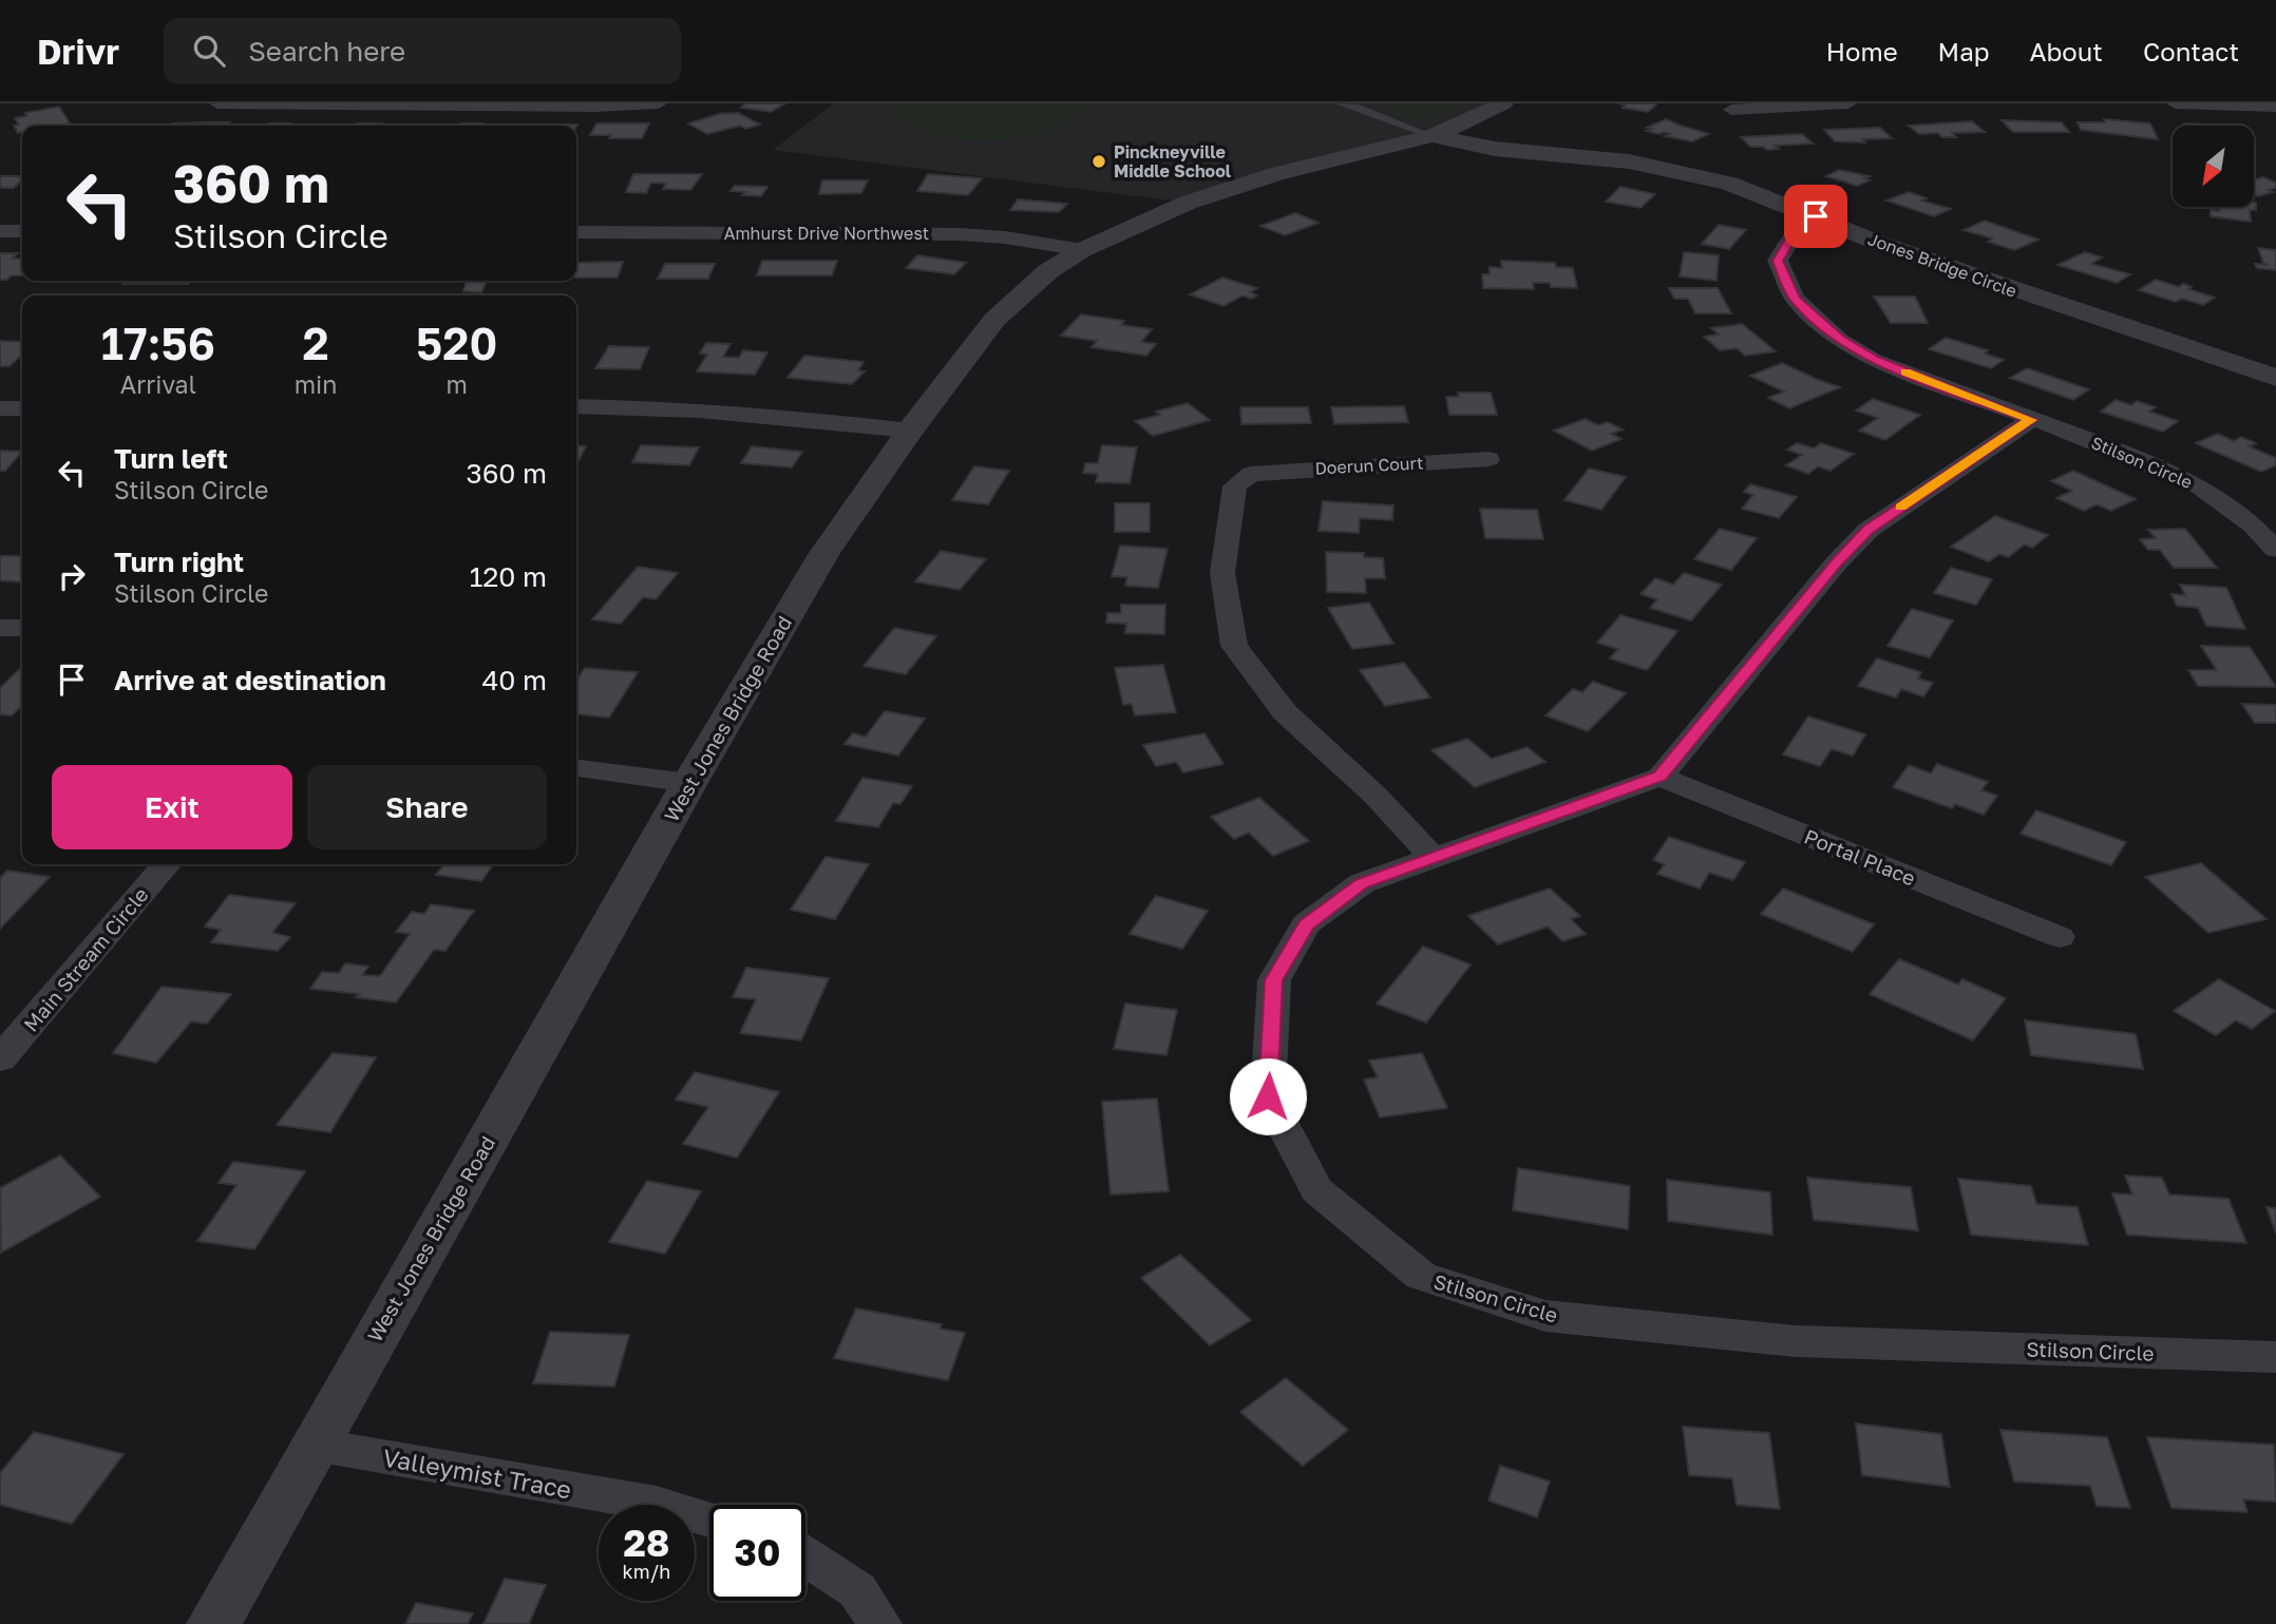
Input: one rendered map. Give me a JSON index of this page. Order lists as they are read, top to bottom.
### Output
{
  "streets": {
    "street": [
      "Amhurst Drive Northwest",
      "Jones Bridge Circle",
      "Stilson Circle",
      "Doerun Court",
      "West Jones Bridge Road",
      "Portal Place",
      "Main Stream Circle",
      "Valleymist Trace"
    ]
  },
  "crossings": [
    ["Amhurst Drive Northwest", "West Jones Bridge Road"],
    ["Jones Bridge Circle", "Stilson Circle"],
    ["Jones Bridge Circle", "West Jones Bridge Road"],
    ["Stilson Circle", "Doerun Court"],
    ["Stilson Circle", "Portal Place"],
    ["West Jones Bridge Road", "Valleymist Trace"]
  ],
  "places": ["Pinckneyville Middle School"],
  "north": "bottom left",
  "page": {
    "header": "Drivr",
    "search": "Search here",
    "nav": [
      "Home",
      "Map",
      "About",
      "Contact"
    ],
    "turn": ["360 m", "Stilson Circle"],
    "eta": [
      "17:56",
      "Arrival",
      "2",
      "min",
      "520",
      "m"
    ],
    "list": [
      {
        "name": "Turn left",
        "note": "Stilson Circle",
        "value": "360 m"
      },
      {
        "name": "Turn right",
        "note": "Stilson Circle",
        "value": "120 m"
      },
      {
        "name": "Arrive at destination",
        "value": "40 m"
      }
    ],
    "buttons": ["Exit", "Share"],
    "speed": "28 km/h",
    "limit": "30"
  }
}
